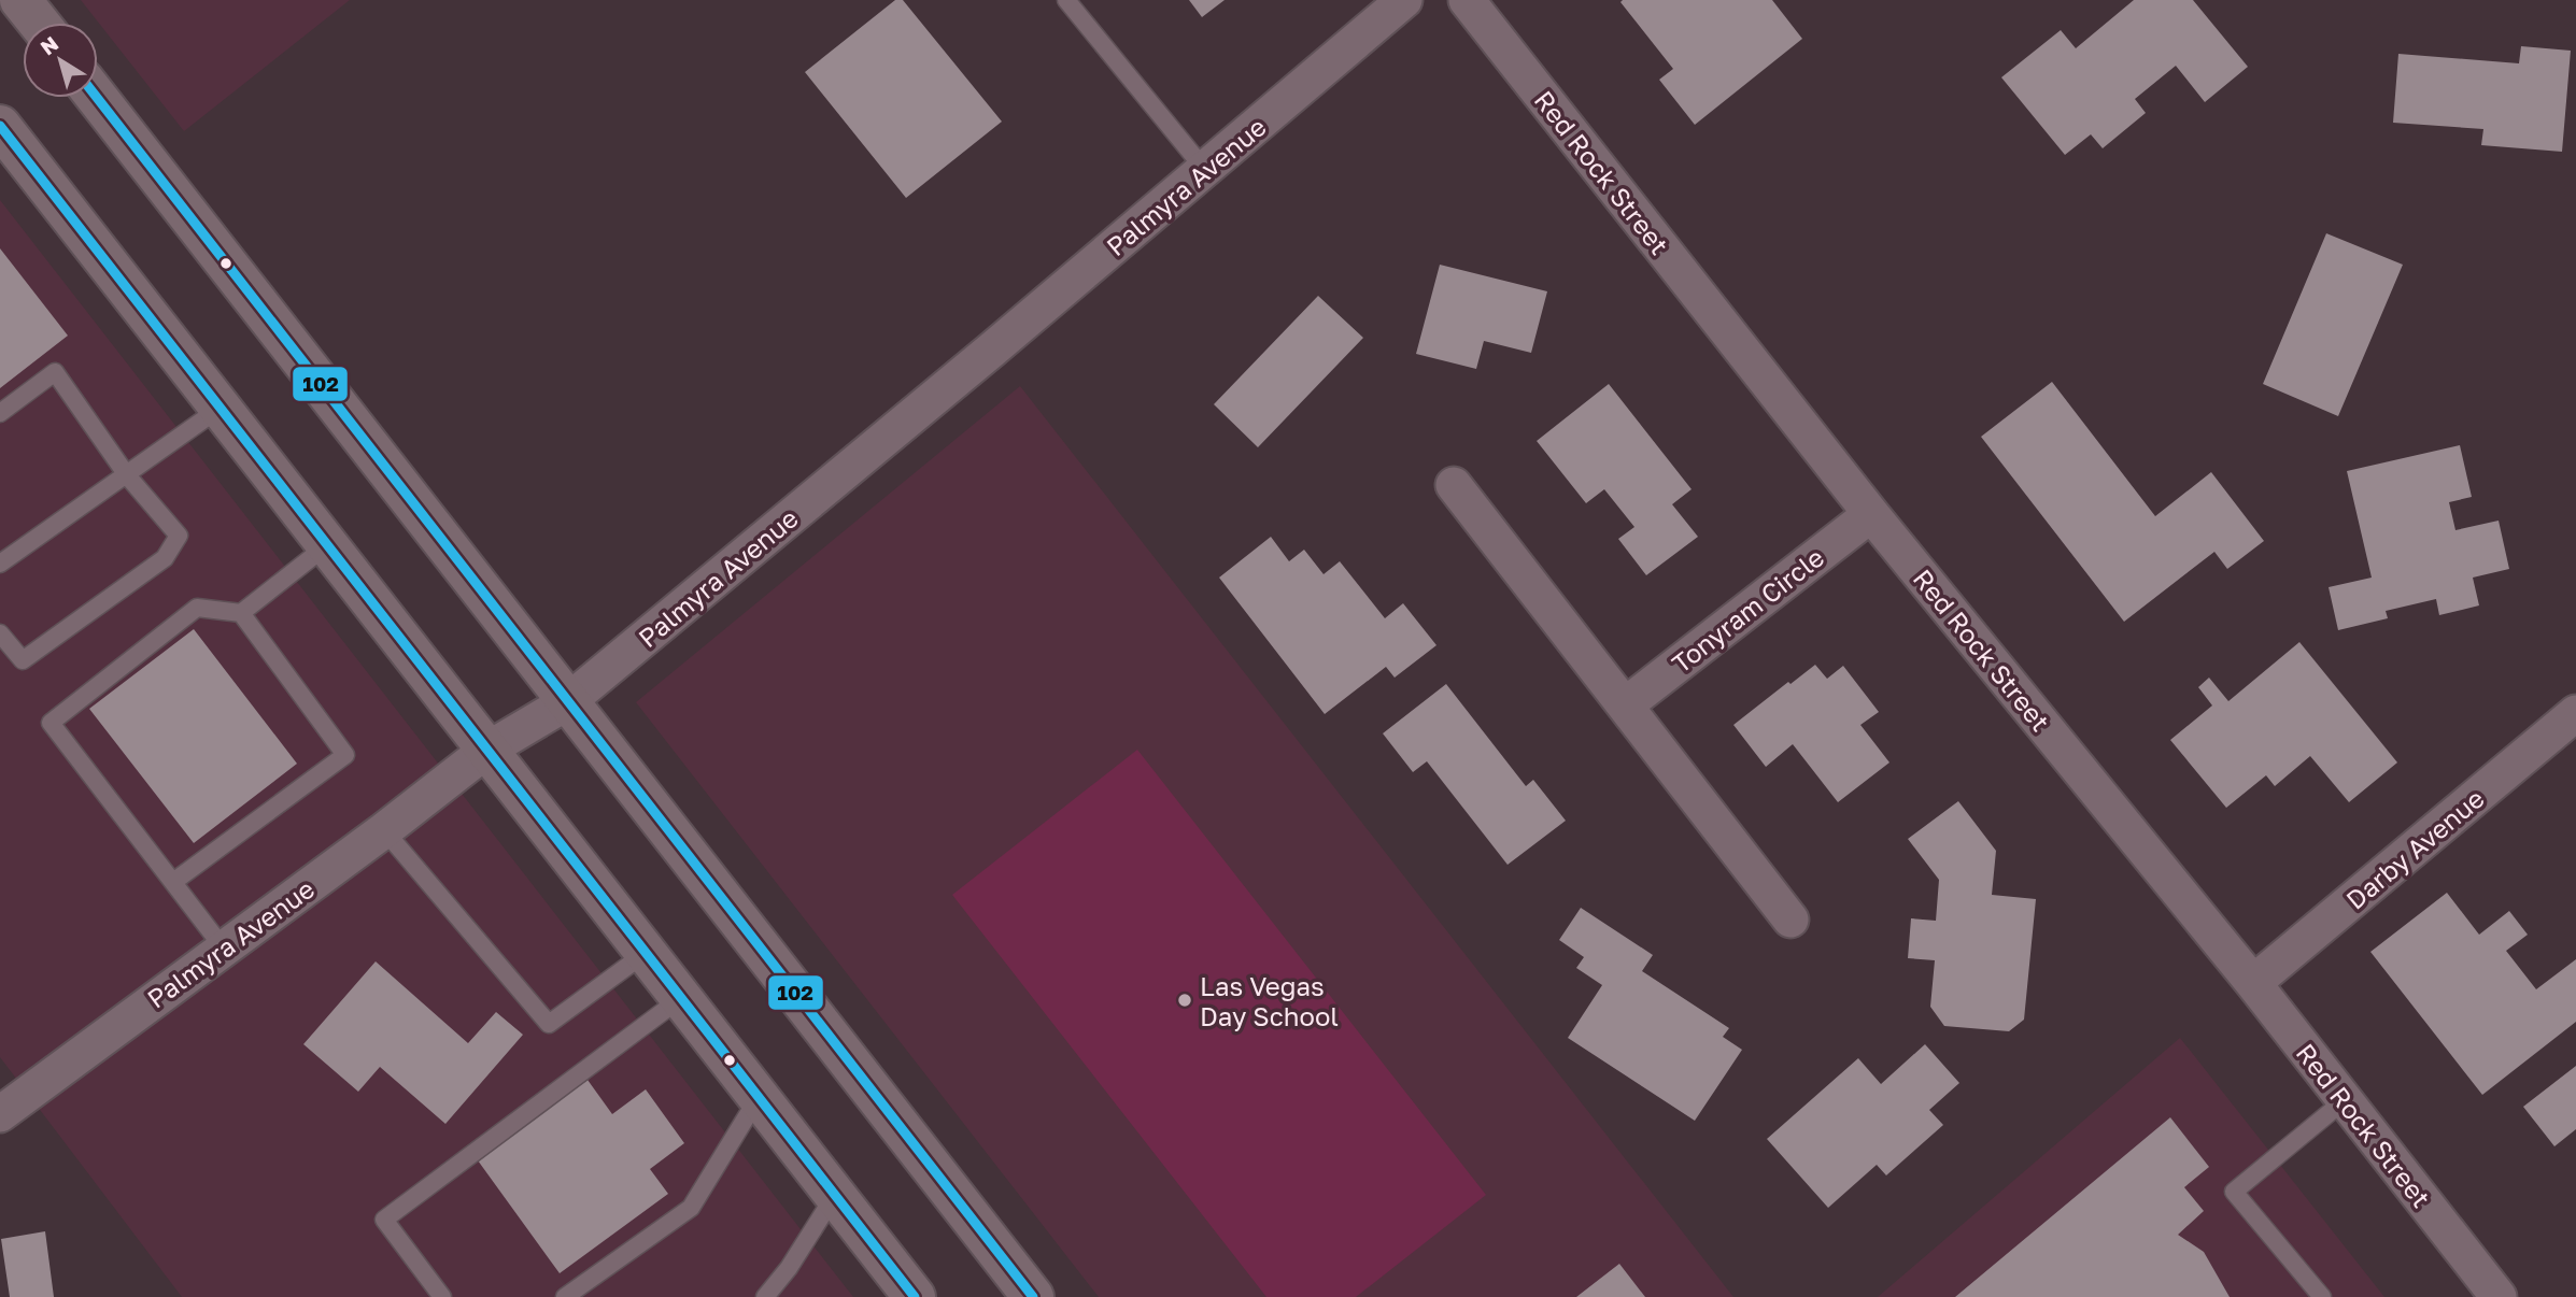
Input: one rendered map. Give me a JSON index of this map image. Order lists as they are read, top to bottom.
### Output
{
  "streets": {
    "street": [
      "Red Rock Street",
      "Palmyra Avenue",
      "Tonyram Circle",
      "Darby Avenue"
    ]
  },
  "crossings": [
    ["Red Rock Street", "Tonyram Circle"],
    ["Red Rock Street", "Darby Avenue"]
  ],
  "places": ["Las Vegas Day School"],
  "lines": ["transit line 102"],
  "north": "top left"
}
